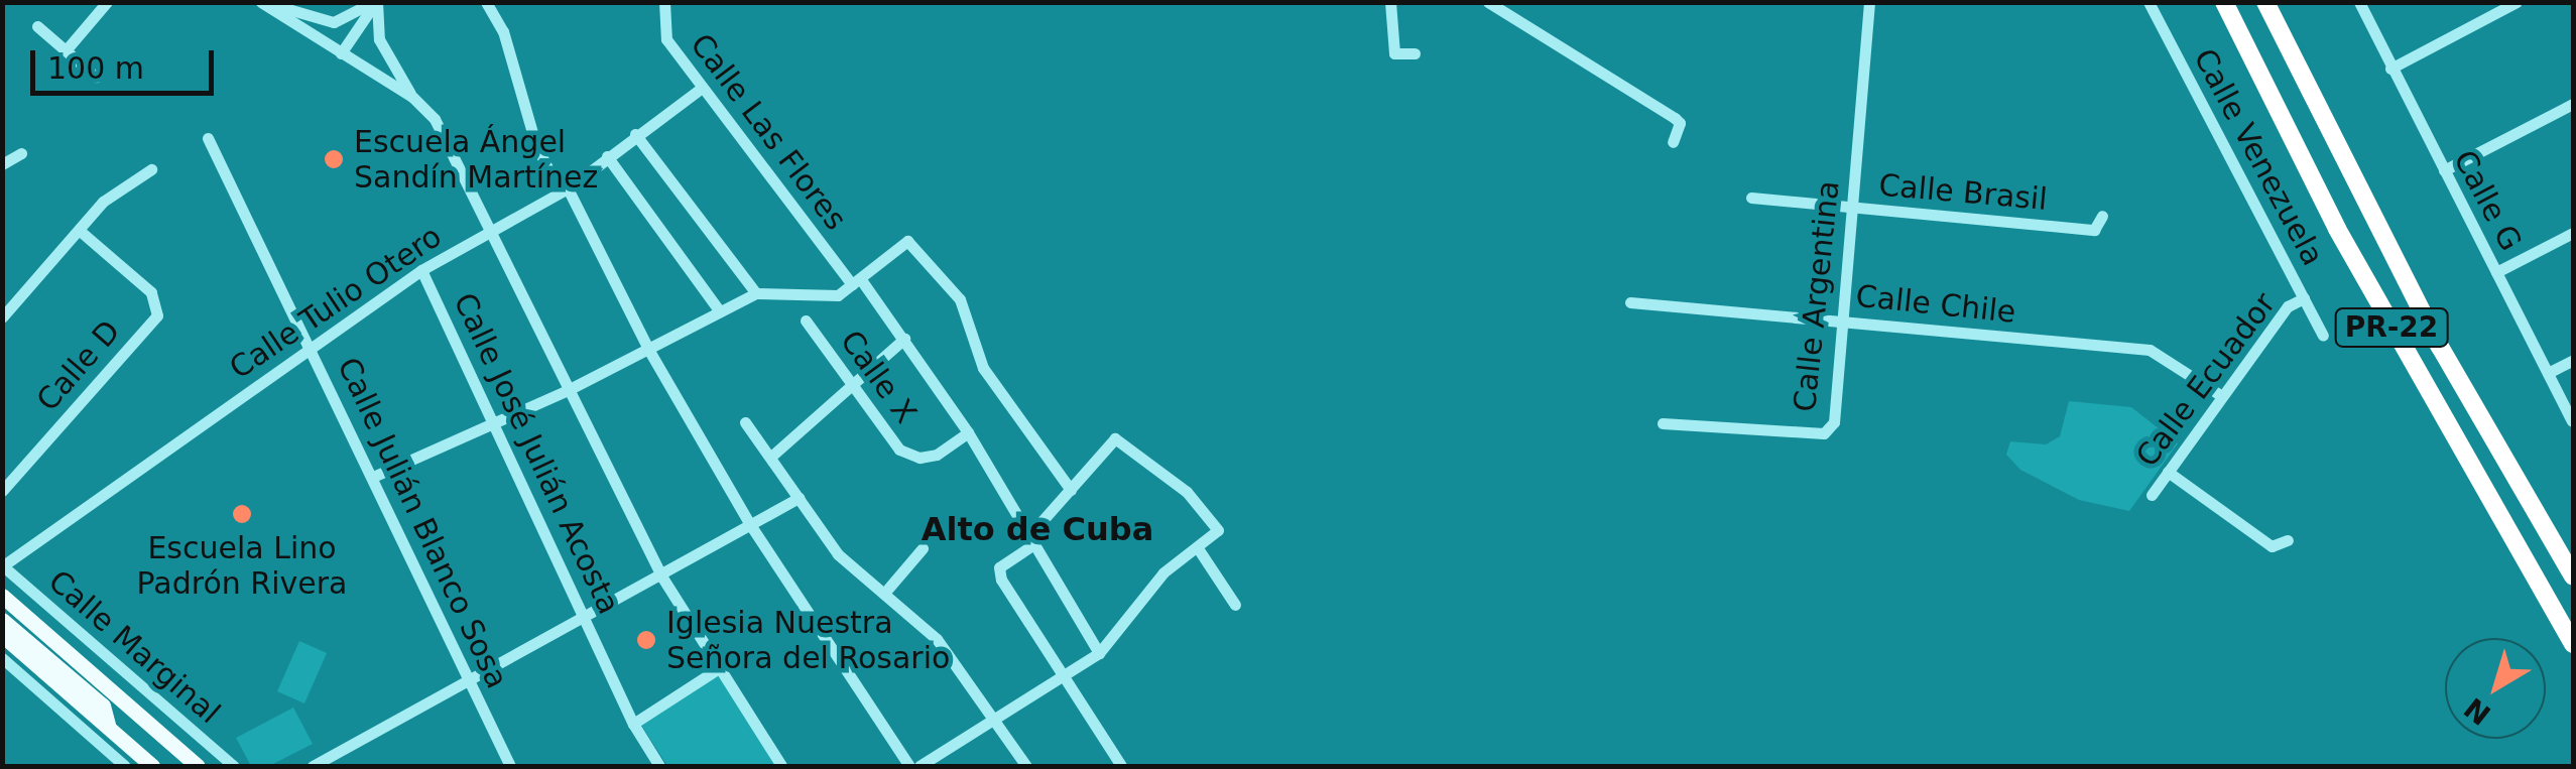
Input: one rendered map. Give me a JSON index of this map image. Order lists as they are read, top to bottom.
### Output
{
  "streets": {
    "highway": ["PR-22"],
    "street": [
      "Calle Las Flores",
      "Calle Venezuela",
      "Calle Brasil",
      "Calle G",
      "Calle Argentina",
      "Calle Tulio Otero",
      "Calle Chile",
      "Calle D",
      "Calle X",
      "Calle Ecuador",
      "Calle José Julián Acosta",
      "Calle Julián Blanco Sosa",
      "Calle Marginal"
    ]
  },
  "crossings": [
    ["Calle Las Flores", "Calle Tulio Otero"],
    ["Calle Las Flores", "Calle X"],
    ["Calle Venezuela", "Calle Ecuador"],
    ["Calle Brasil", "Calle Argentina"],
    ["Calle Argentina", "Calle Chile"],
    ["Calle Tulio Otero", "Calle José Julián Acosta"],
    ["Calle Tulio Otero", "Calle Julián Blanco Sosa"],
    ["Calle Tulio Otero", "Calle Marginal"],
    ["Calle Chile", "Calle Ecuador"]
  ],
  "districts": ["Alto de Cuba"],
  "places": ["Escuela Ángel Sandín Martínez", "Escuela Lino Padrón Rivera", "Iglesia Nuestra Señora del Rosario"],
  "scale_bar": "100 m",
  "north": "bottom left"
}
